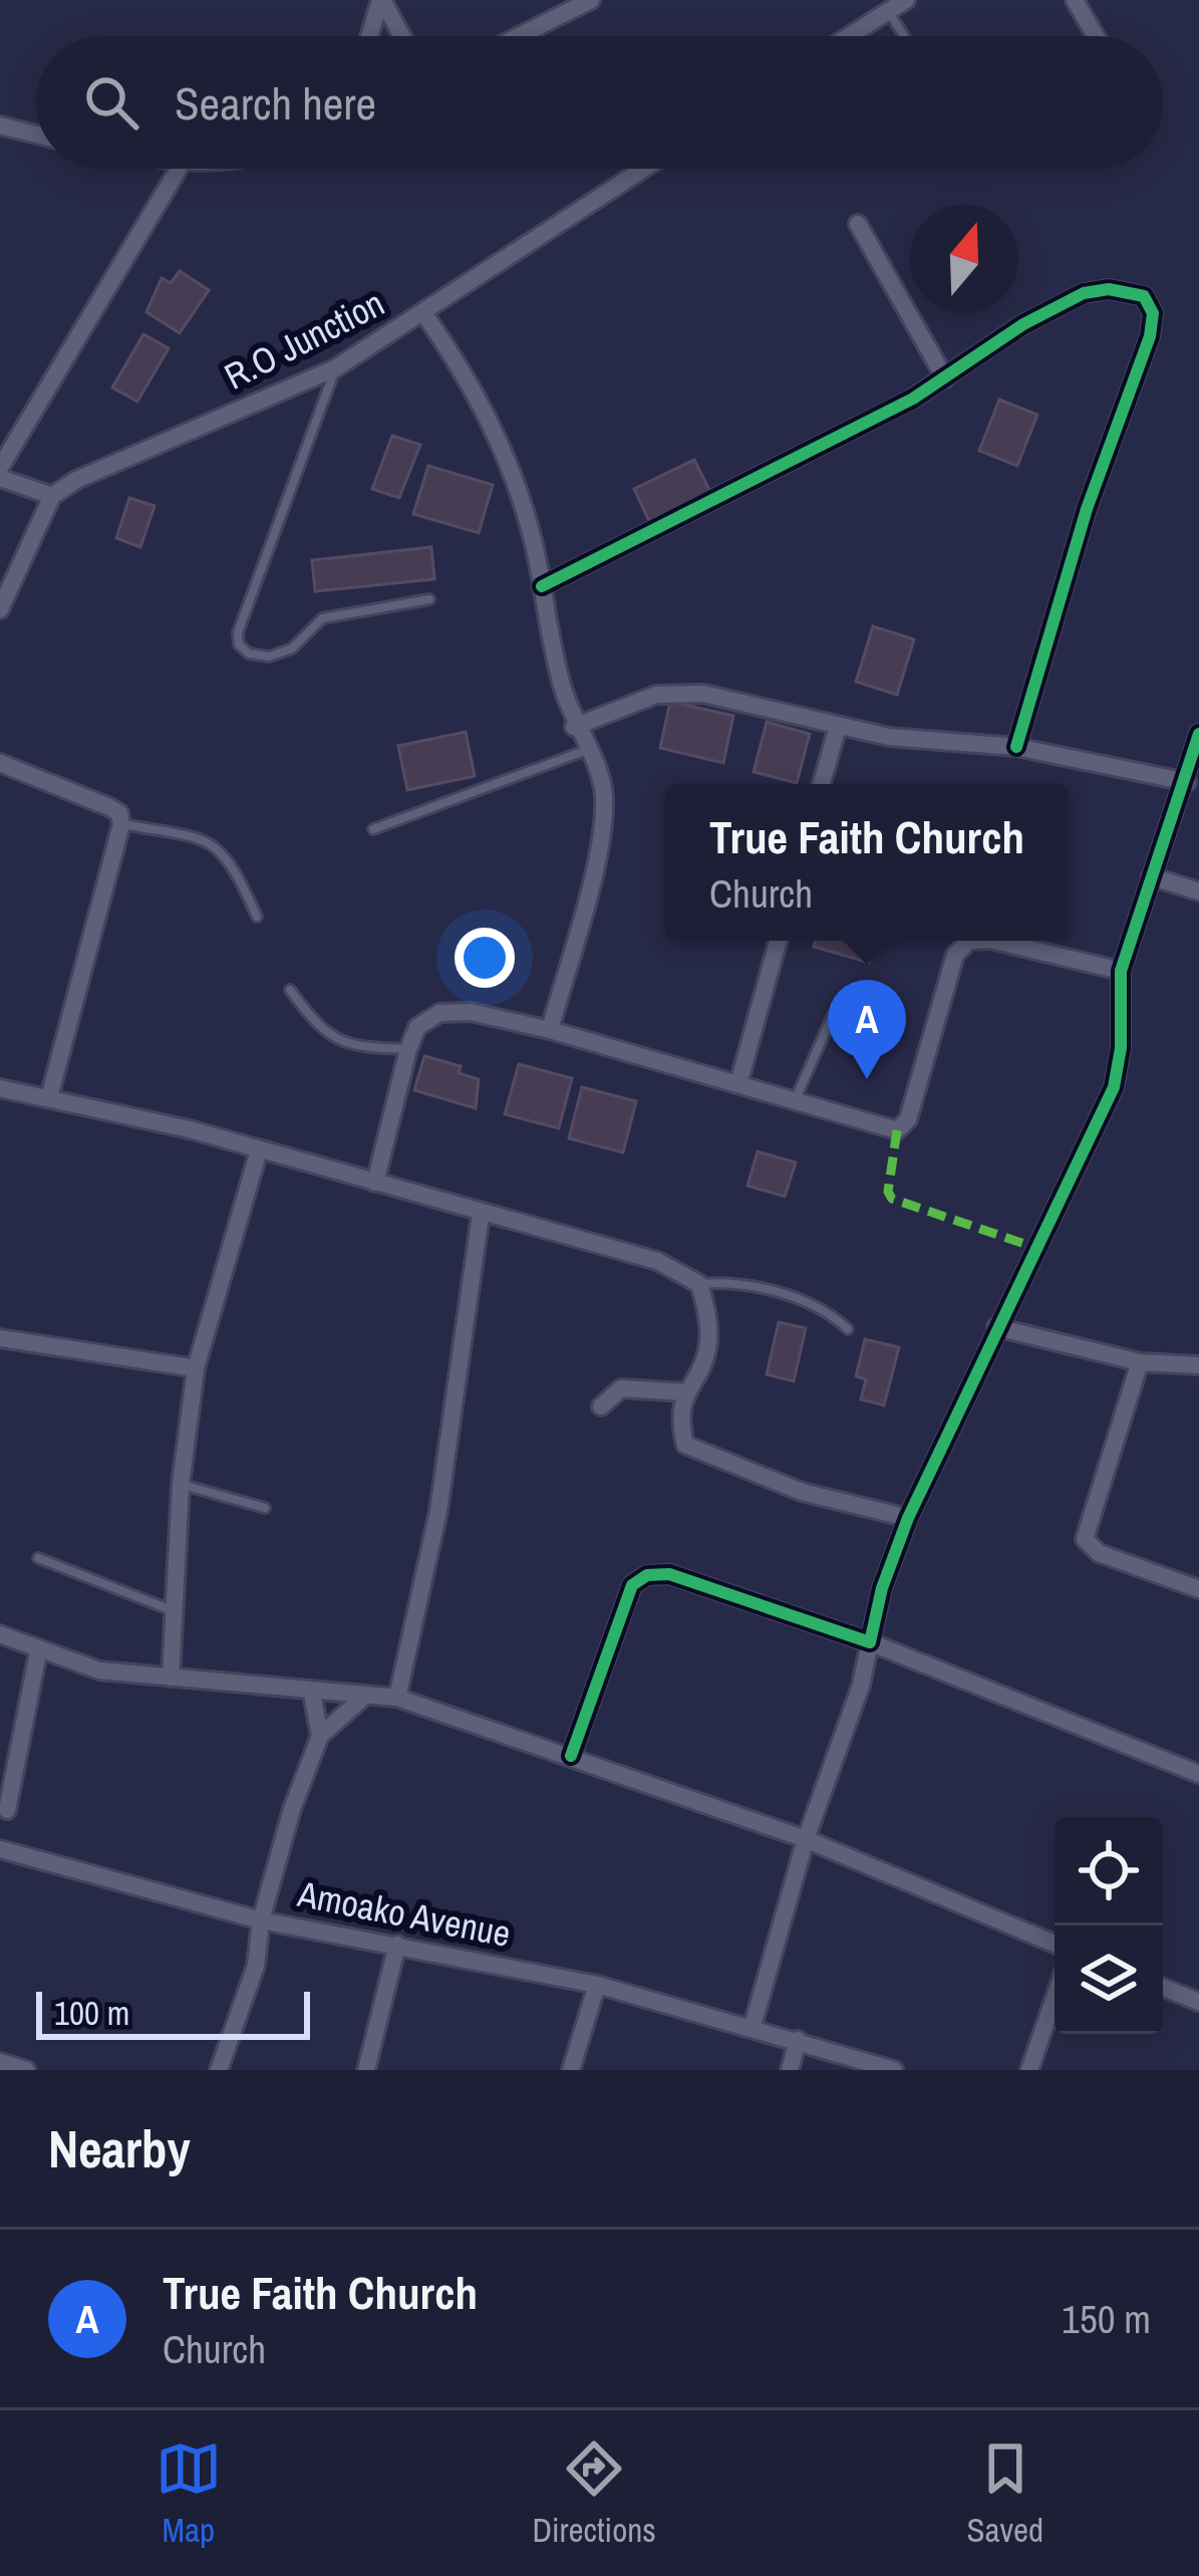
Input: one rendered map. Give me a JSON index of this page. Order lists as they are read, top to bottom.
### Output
{
  "streets": {
    "street": ["R.O Junction", "Amoako Avenue"]
  },
  "scale_bar": "100 m",
  "north": "top",
  "page": {
    "search": "Search here",
    "popup": ["True Faith Church", "Church"],
    "pins": "A",
    "scale": "100 m",
    "heading": "Nearby",
    "list": [
      {
        "mark": "A",
        "name": "True Faith Church",
        "note": "Church",
        "value": "150 m"
      }
    ],
    "nav": ["Map", "Directions", "Saved"]
  }
}
